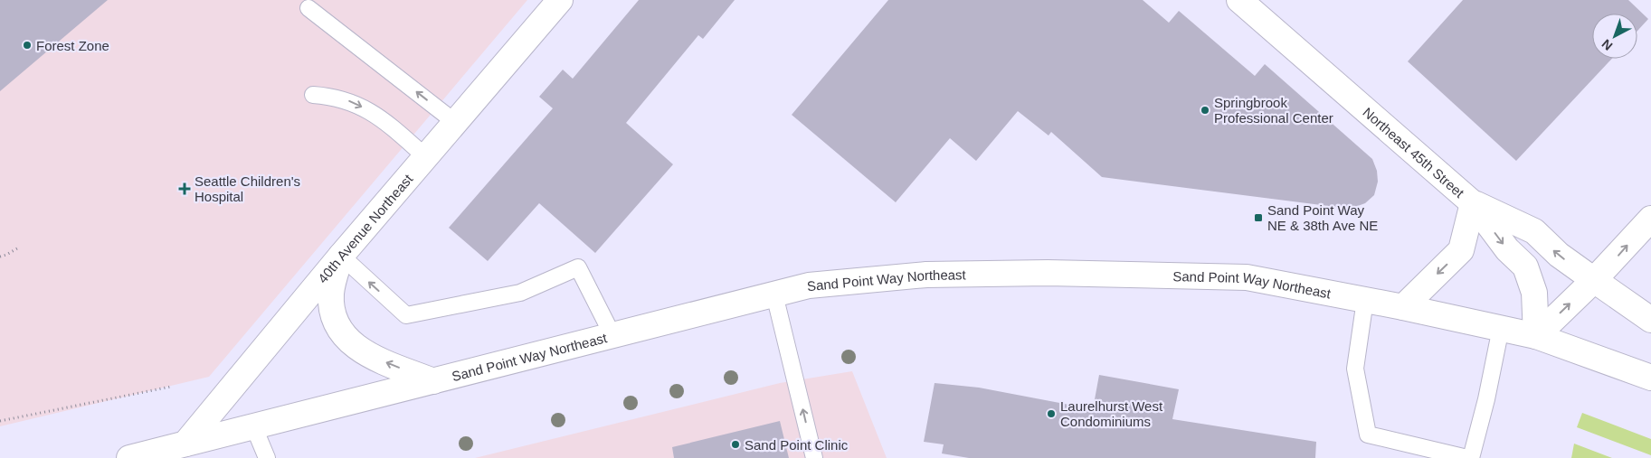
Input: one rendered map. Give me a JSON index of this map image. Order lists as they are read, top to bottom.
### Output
{
  "streets": {
    "main road": ["Northeast 45th Street", "40th Avenue Northeast", "Sand Point Way Northeast"]
  },
  "crossings": [
    ["Northeast 45th Street", "Sand Point Way Northeast"],
    ["40th Avenue Northeast", "Sand Point Way Northeast"]
  ],
  "places": {
    "other": [
      "Forest Zone",
      "Springbrook Professional Center",
      "Laurelhurst West Condominiums",
      "Sand Point Clinic"
    ],
    "health": ["Seattle Children's Hospital"],
    "transit": ["Sand Point Way NE & 38th Ave NE"]
  },
  "north": "bottom left"
}
